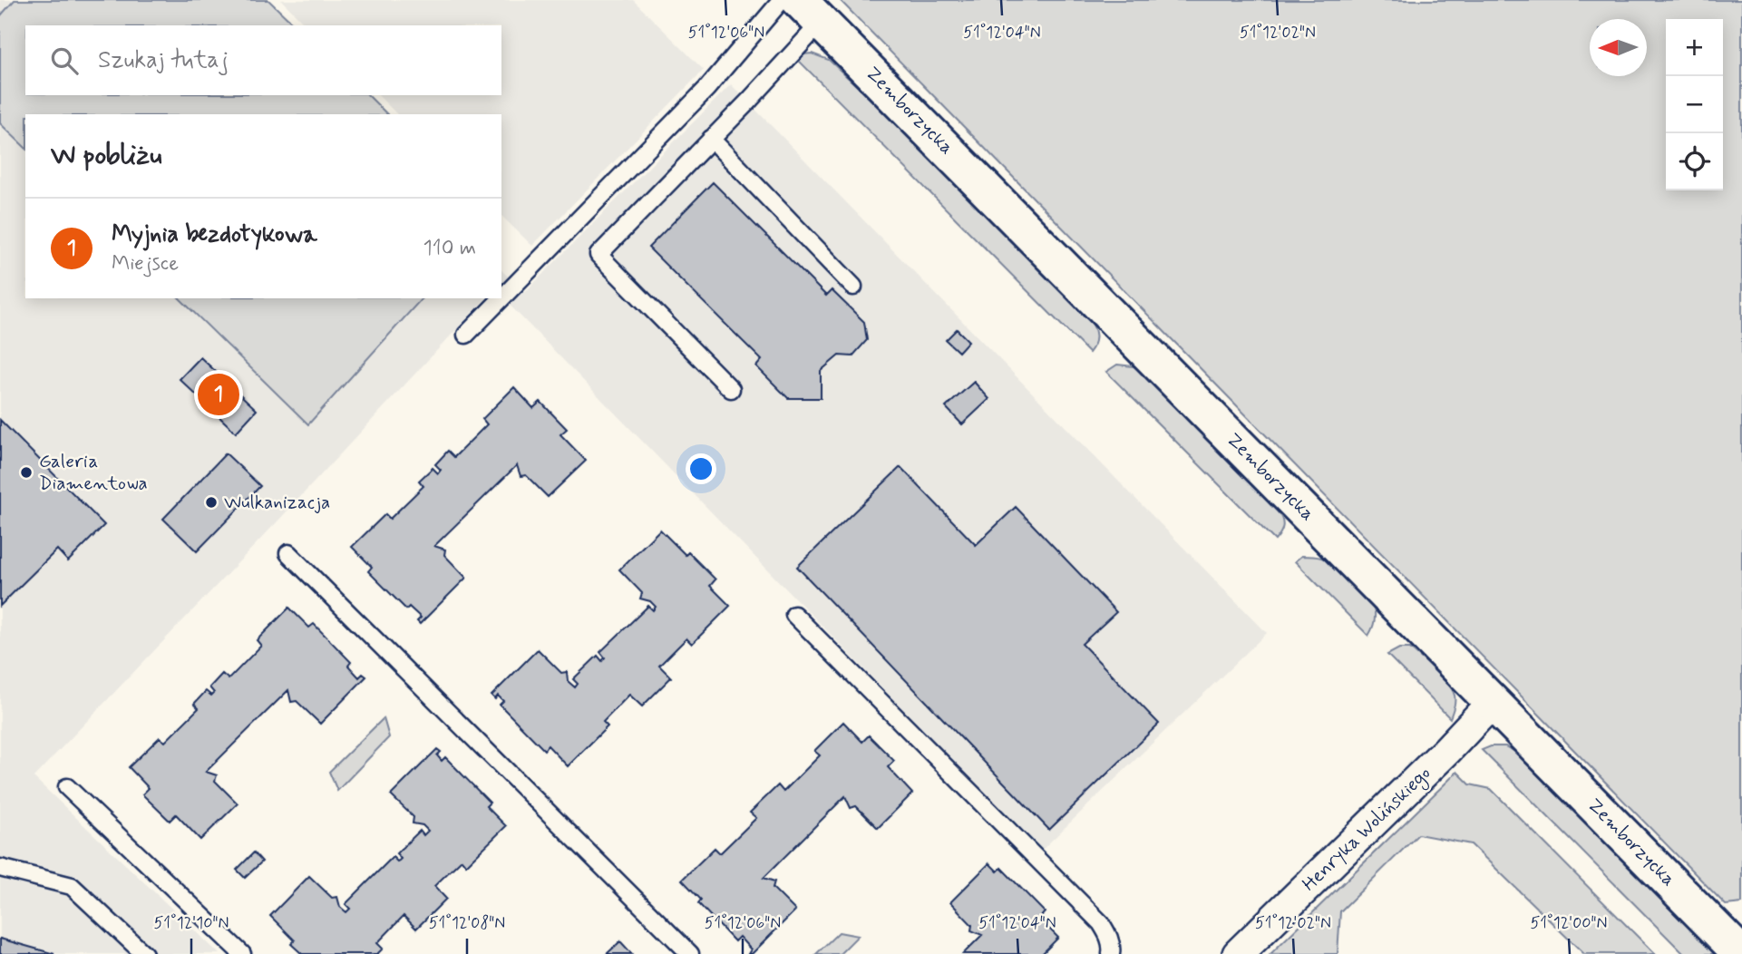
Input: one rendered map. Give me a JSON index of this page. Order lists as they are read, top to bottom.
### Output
{
  "streets": {
    "street": ["Zemborzycka", "Henryka Wolińskiego"]
  },
  "crossings": [
    ["Zemborzycka", "Henryka Wolińskiego"]
  ],
  "places": ["Galeria Diamentowa", "Wulkanizacja"],
  "north": "left",
  "page": {
    "map_buttons": ["+", "−"],
    "search": "Szukaj tutaj",
    "heading": "W pobliżu",
    "list": [
      {
        "mark": "1",
        "name": "Myjnia bezdotykowa",
        "note": "Miejsce",
        "value": "110 m"
      }
    ],
    "pins": "1"
  },
  "coordinates": [
    "51°12'06\"N",
    "51°12'04\"N",
    "51°12'02\"N",
    "51°12'10\"N",
    "51°12'08\"N",
    "51°12'00\"N"
  ]
}
